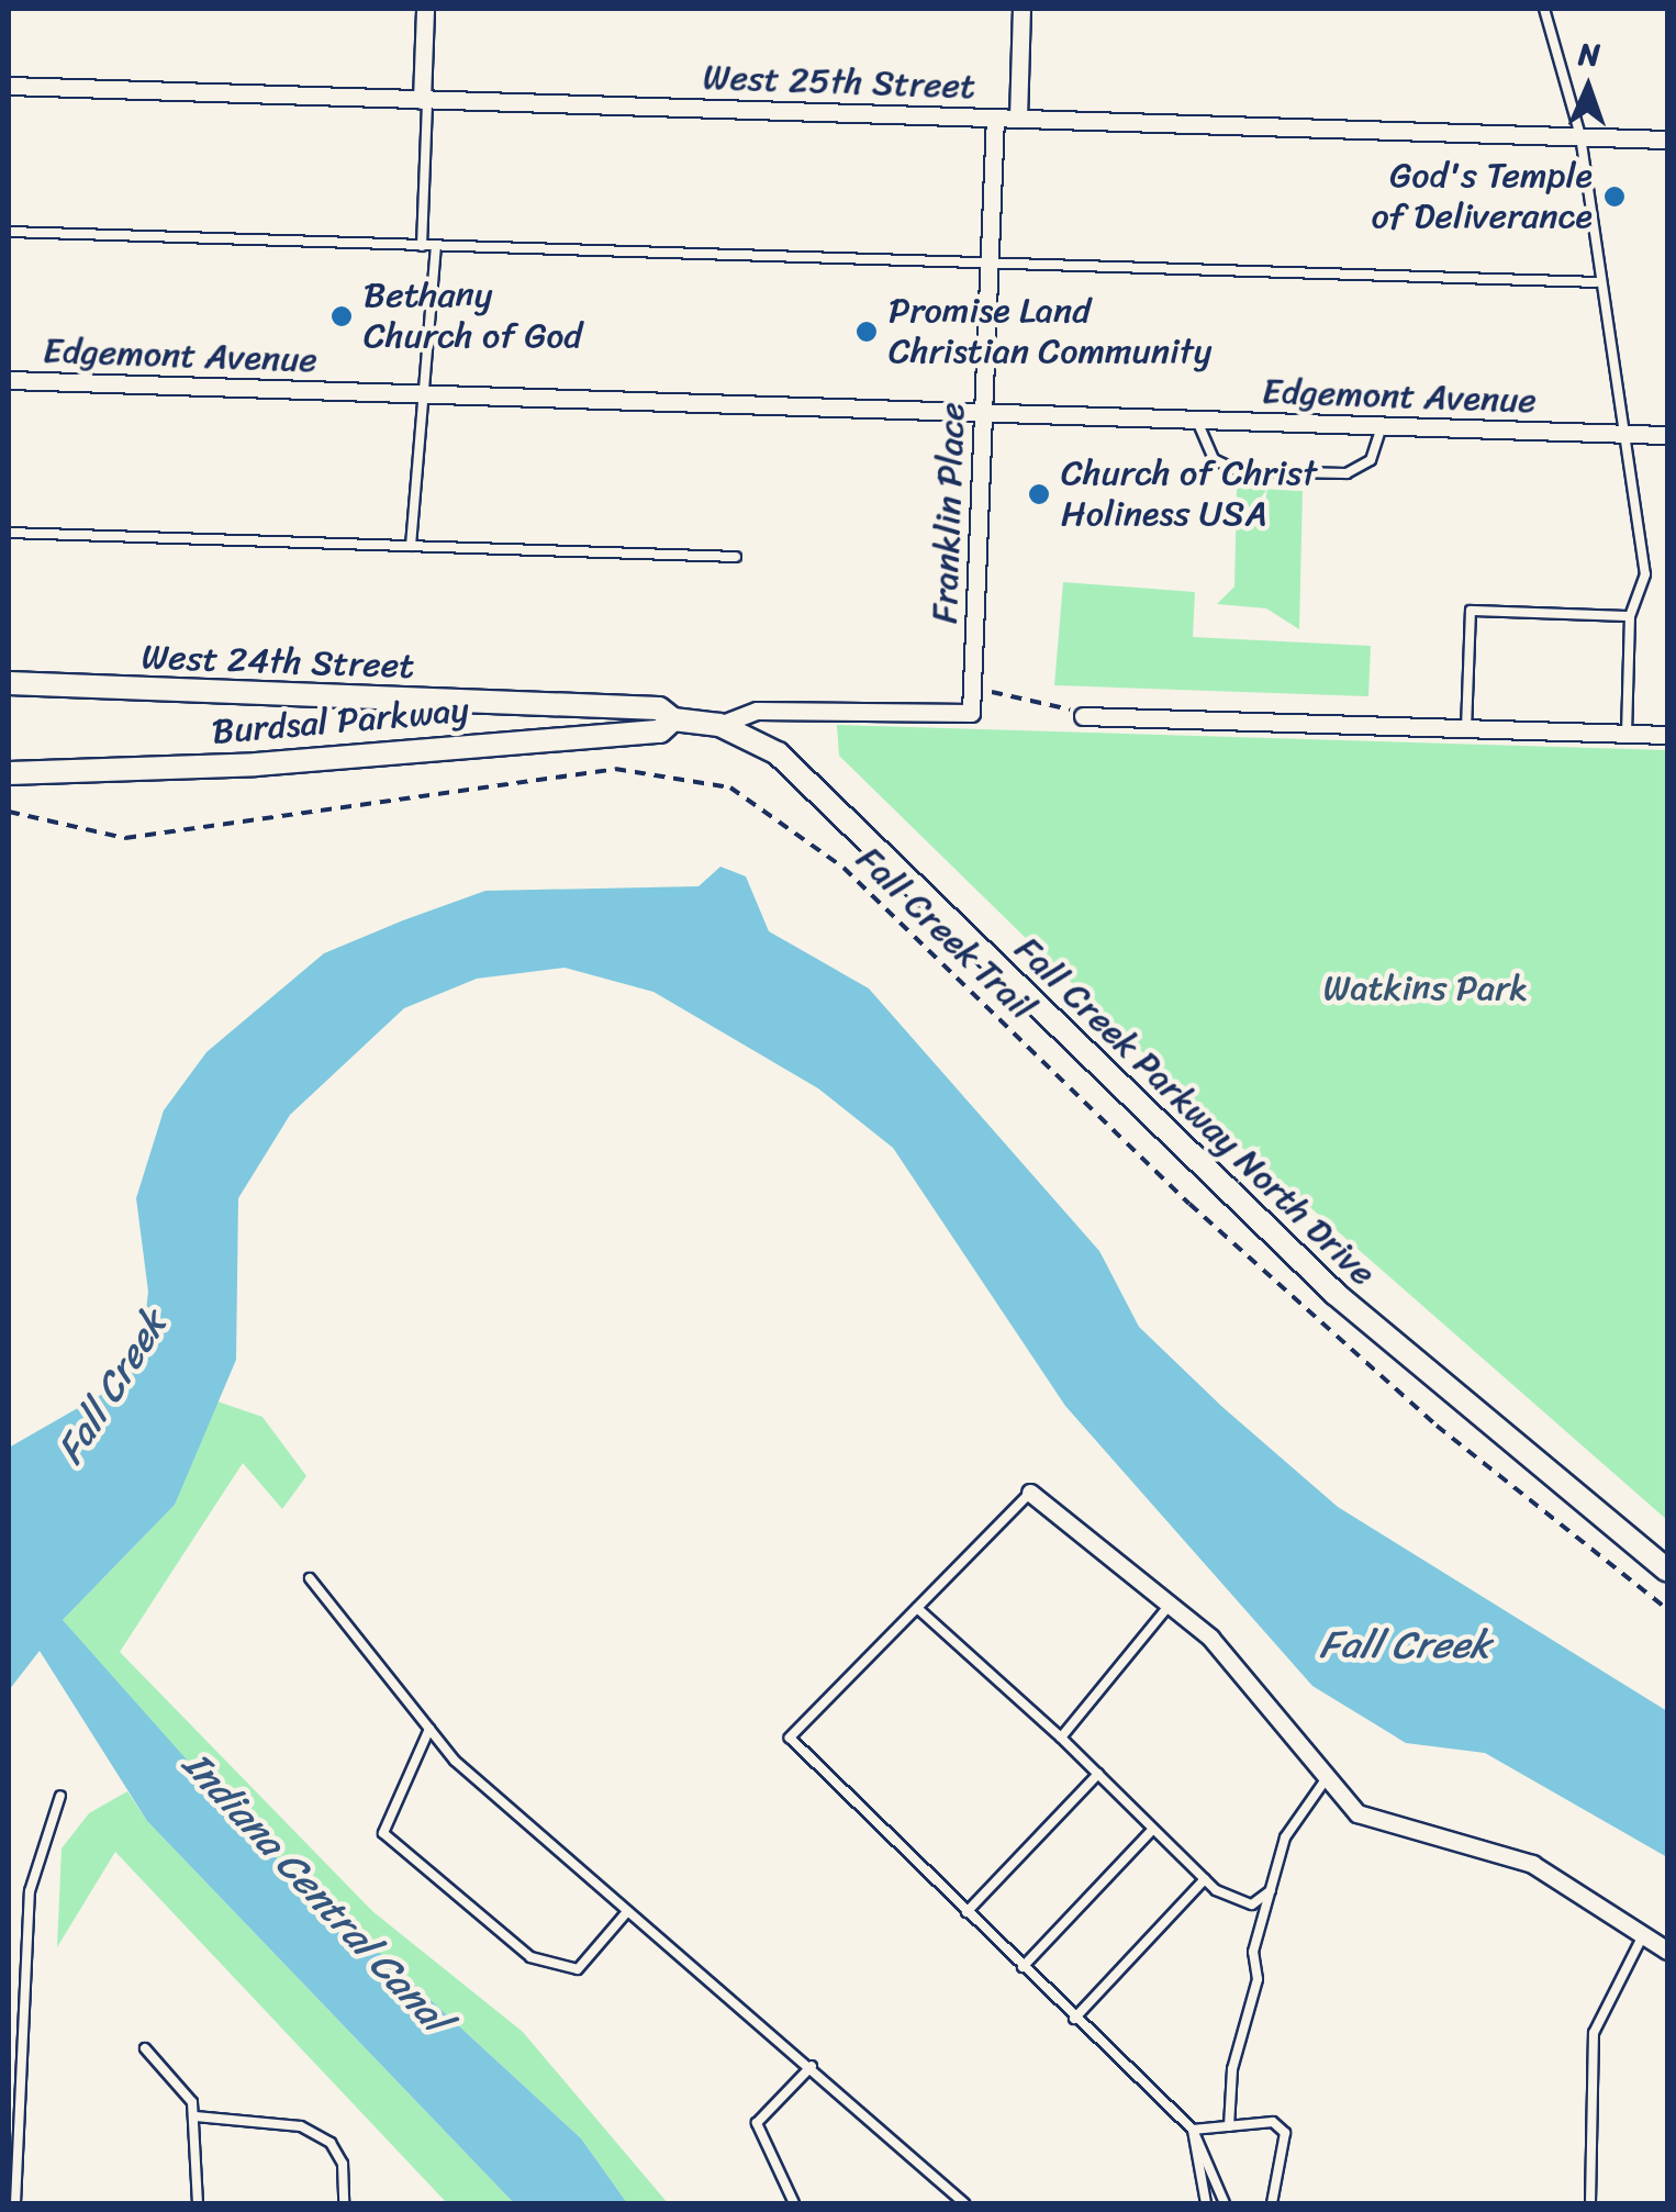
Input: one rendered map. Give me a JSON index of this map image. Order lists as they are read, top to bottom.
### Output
{
  "streets": {
    "street": [
      "West 25th Street",
      "Edgemont Avenue",
      "Franklin Place",
      "West 24th Street",
      "Burdsal Parkway",
      "Fall Creek Parkway North Drive"
    ],
    "path": ["Fall Creek Trail"]
  },
  "crossings": [
    ["West 25th Street", "Franklin Place"],
    ["Edgemont Avenue", "Franklin Place"],
    ["Franklin Place", "Fall Creek Parkway North Drive"],
    ["West 24th Street", "Burdsal Parkway"],
    ["West 24th Street", "Fall Creek Parkway North Drive"],
    ["Burdsal Parkway", "Fall Creek Parkway North Drive"]
  ],
  "water": ["Fall Creek", "Indiana Central Canal"],
  "parks": ["Watkins Park"],
  "places": [
    "God's Temple of Deliverance",
    "Bethany Church of God",
    "Promise Land Christian Community",
    "Church of Christ Holiness USA"
  ],
  "north": "top"
}
